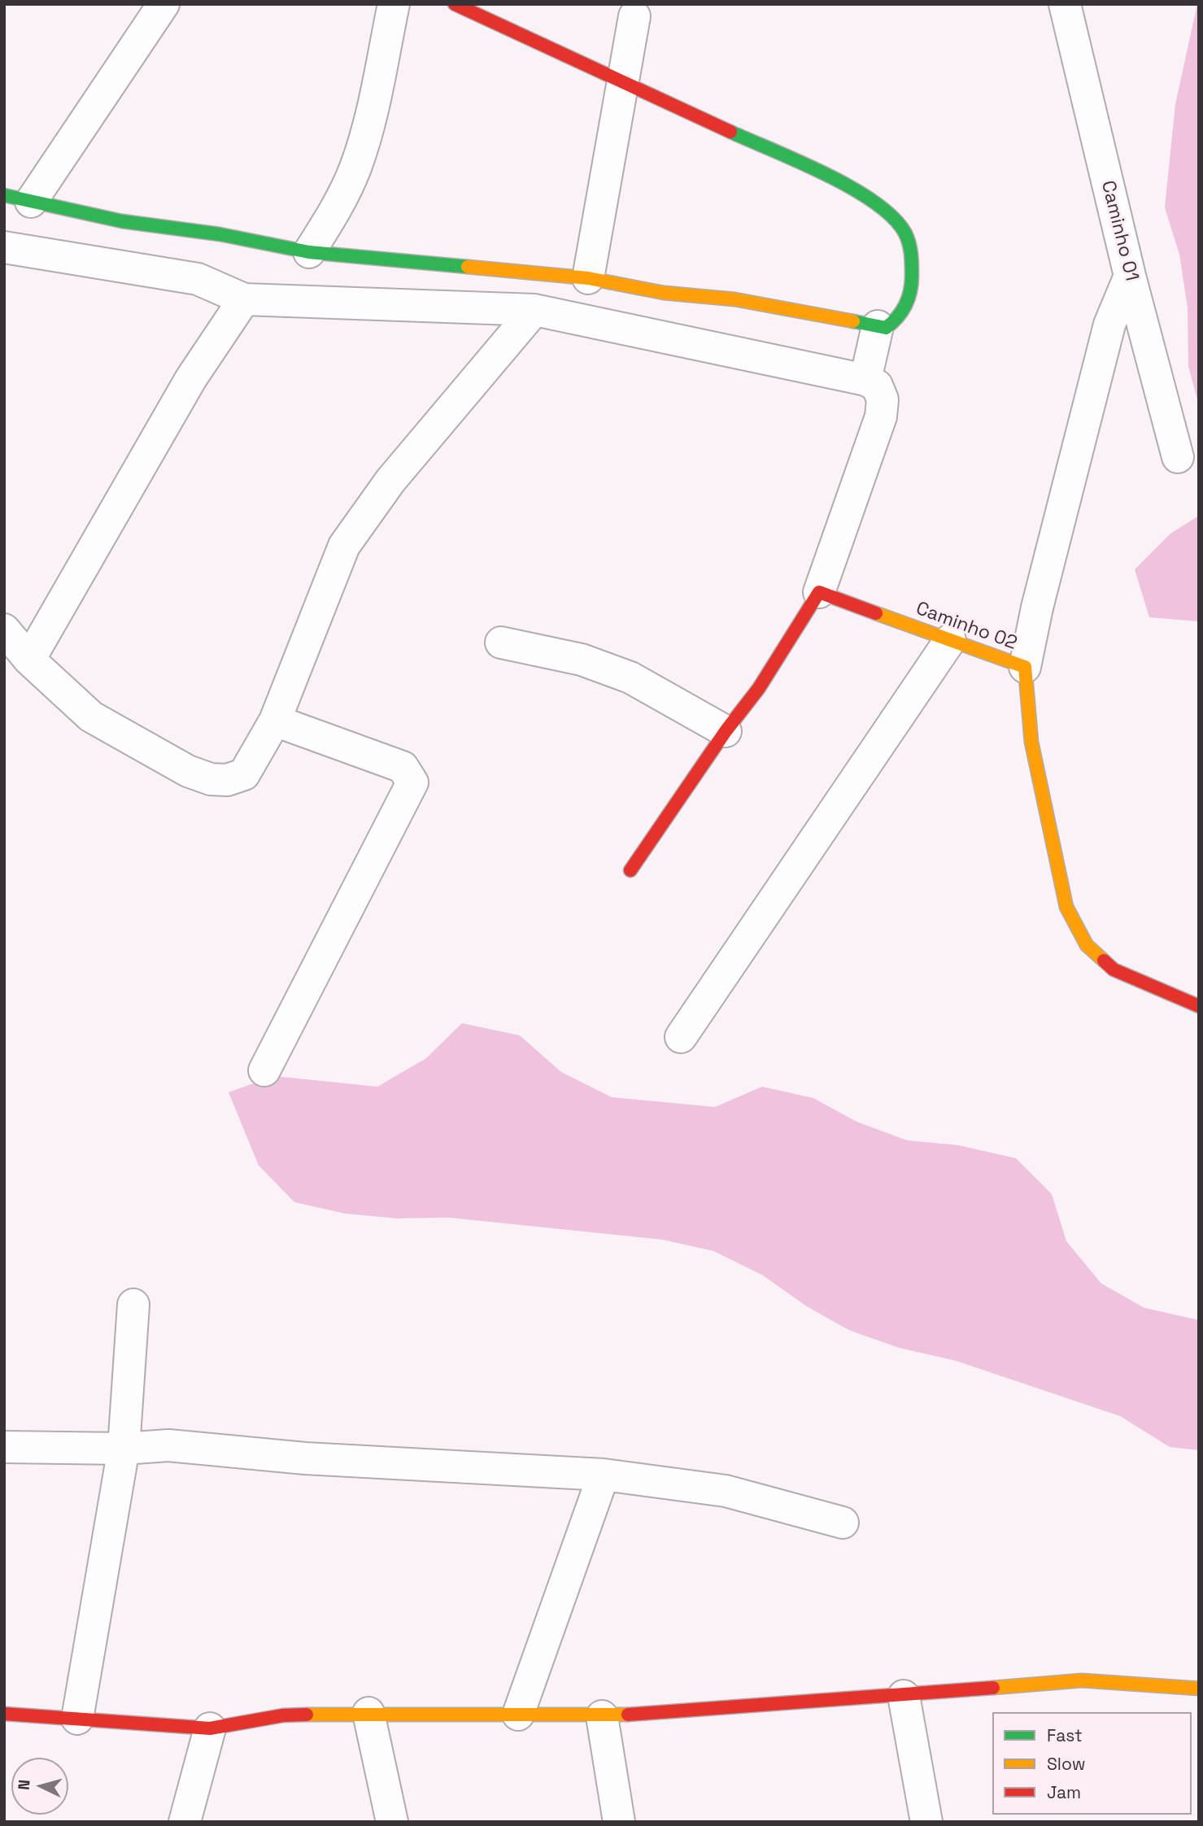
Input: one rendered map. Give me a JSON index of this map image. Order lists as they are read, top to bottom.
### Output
{
  "streets": {
    "street": ["Caminho 01", "Caminho 02"]
  },
  "legend": ["Fast", "Slow", "Jam"],
  "north": "left"
}
